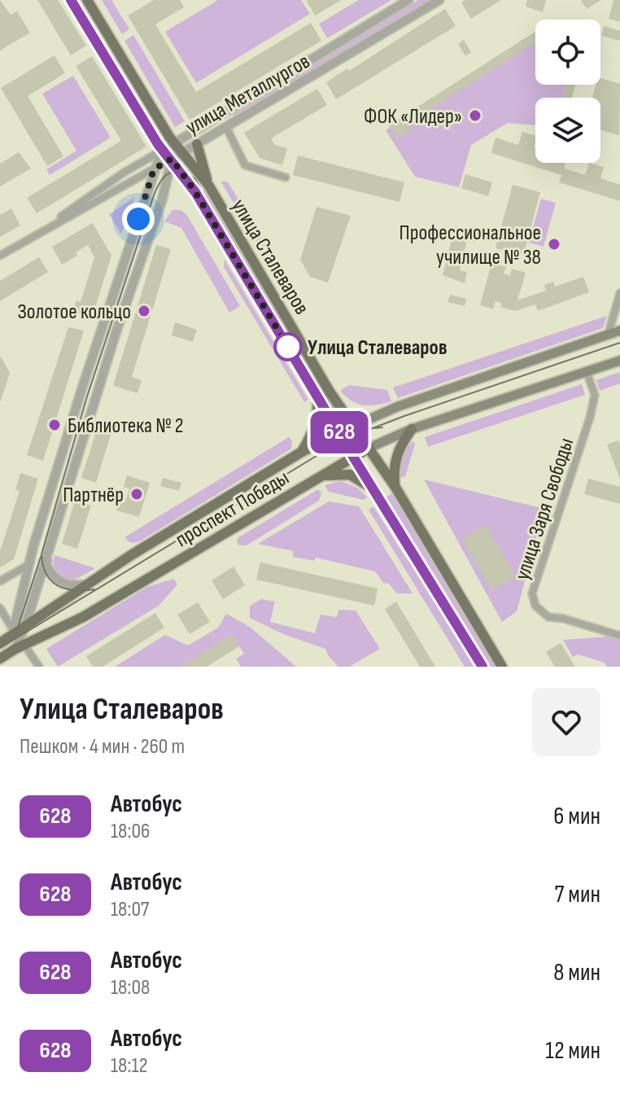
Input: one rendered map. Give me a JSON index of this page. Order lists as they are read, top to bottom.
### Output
{
  "streets": {
    "main road": ["улица Сталеваров", "проспект Победы"],
    "street": ["улица Металлургов", "улица Заря Свободы"]
  },
  "crossings": [
    ["улица Металлургов", "улица Сталеваров"],
    ["улица Сталеваров", "проспект Победы"],
    ["проспект Победы", "улица Заря Свободы"]
  ],
  "places": [
    "ФОК «Лидер»",
    "Профессиональное училище № 38",
    "Золотое кольцо",
    "Улица Сталеваров",
    "Библиотека № 2",
    "Партнёр"
  ],
  "lines": ["bus line 628"],
  "page": {
    "on_map": "628",
    "heading": ["Улица Сталеваров", "Пешком · 4 мин · 260 m"],
    "list": [
      {
        "mark": "628",
        "name": "Автобус",
        "note": "18:06",
        "value": "6 мин"
      },
      {
        "mark": "628",
        "name": "Автобус",
        "note": "18:07",
        "value": "7 мин"
      },
      {
        "mark": "628",
        "name": "Автобус",
        "note": "18:08",
        "value": "8 мин"
      },
      {
        "mark": "628",
        "name": "Автобус",
        "note": "18:12",
        "value": "12 мин"
      }
    ]
  }
}
